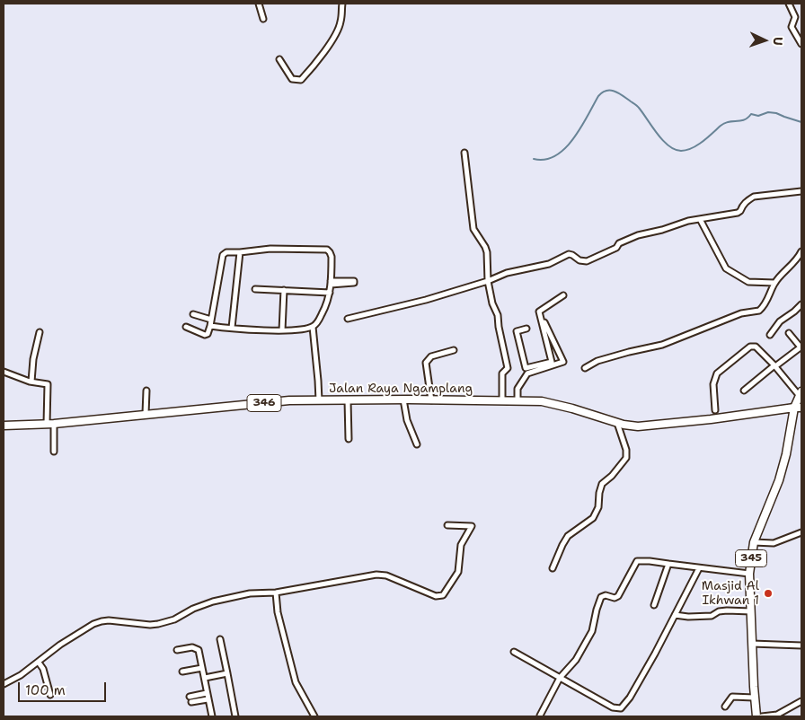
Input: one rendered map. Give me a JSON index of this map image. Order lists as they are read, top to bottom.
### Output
{
  "streets": {
    "main road": ["Jalan Raya Ngamplang", "346", "345"]
  },
  "crossings": [
    ["Jalan Raya Ngamplang", "345"]
  ],
  "places": ["Masjid Al Ikhwan 1"],
  "scale_bar": "100 m",
  "north": "right"
}
